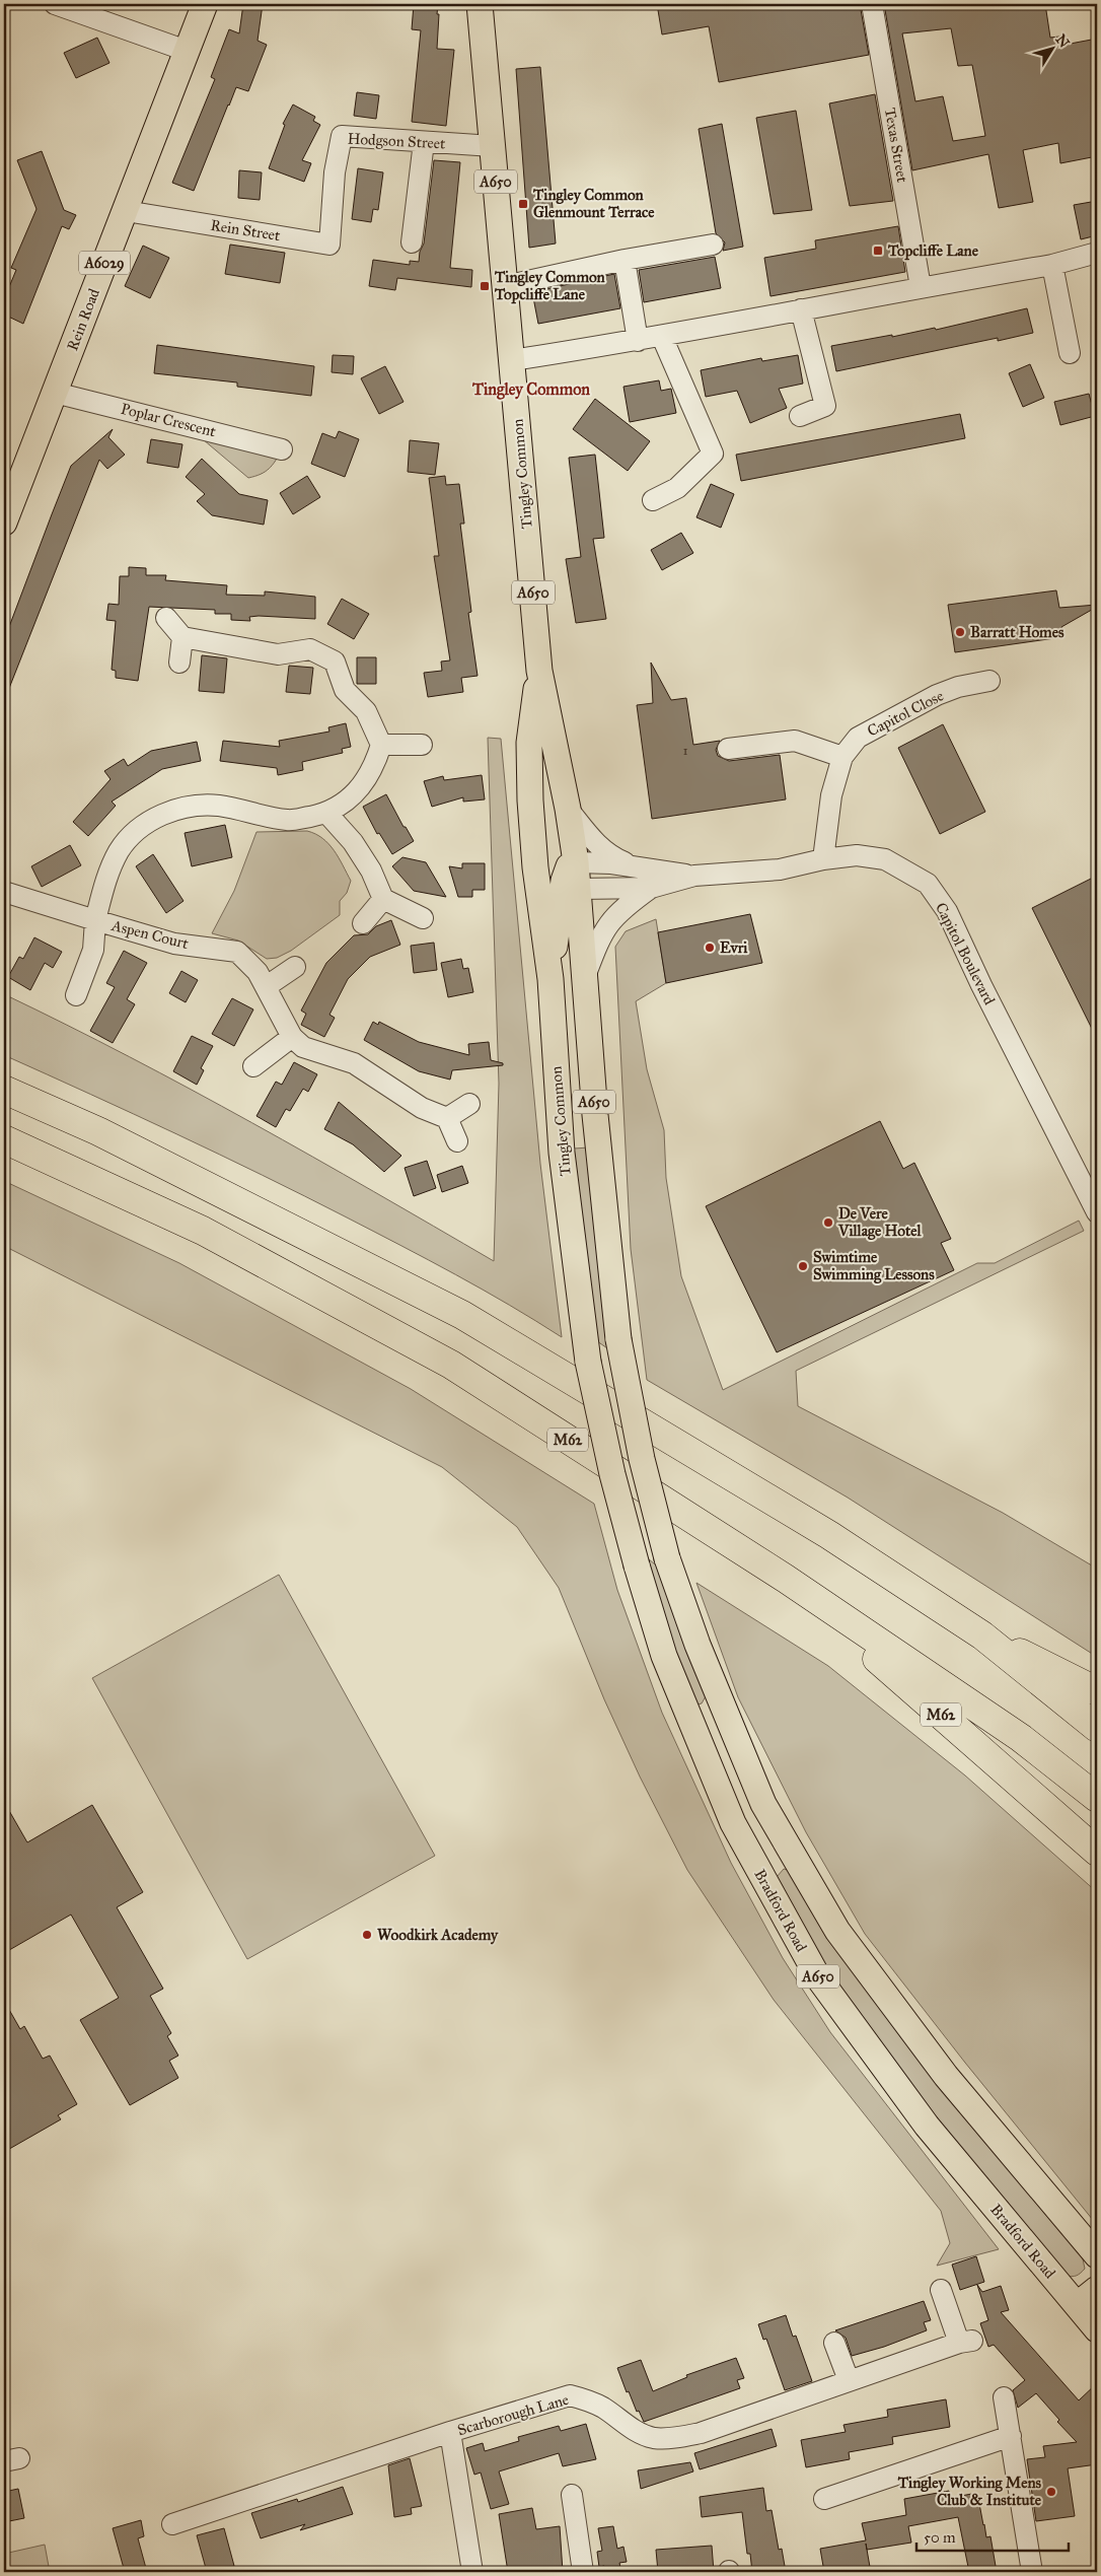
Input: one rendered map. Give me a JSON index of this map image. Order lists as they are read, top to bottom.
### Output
{
  "streets": {
    "highway": ["M62"],
    "main road": [
      "A650",
      "A6029",
      "Rein Road",
      "Tingley Common",
      "Bradford Road"
    ],
    "street": [
      "Hodgson Street",
      "Texas Street",
      "Rein Street",
      "Poplar Crescent",
      "Capitol Close",
      "Aspen Court",
      "Capitol Boulevard",
      "Scarborough Lane"
    ]
  },
  "crossings": [
    ["Hodgson Street", "Rein Street"],
    ["Hodgson Street", "Tingley Common"],
    ["Rein Street", "Rein Road"],
    ["Rein Road", "Poplar Crescent"],
    ["Tingley Common", "Capitol Boulevard"],
    ["Tingley Common", "Bradford Road"],
    ["Capitol Close", "Capitol Boulevard"]
  ],
  "districts": ["Tingley Common"],
  "places": {
    "transit": ["Tingley Common Glenmount Terrace", "Topcliffe Lane", "Tingley Common Topcliffe Lane"],
    "other": [
      "Barratt Homes",
      "Evri",
      "De Vere Village Hotel",
      "Swimtime Swimming Lessons",
      "Woodkirk Academy",
      "Tingley Working Mens Club & Institute"
    ]
  },
  "house_numbers": ["1"],
  "scale_bar": "50 m",
  "north": "top right"
}
